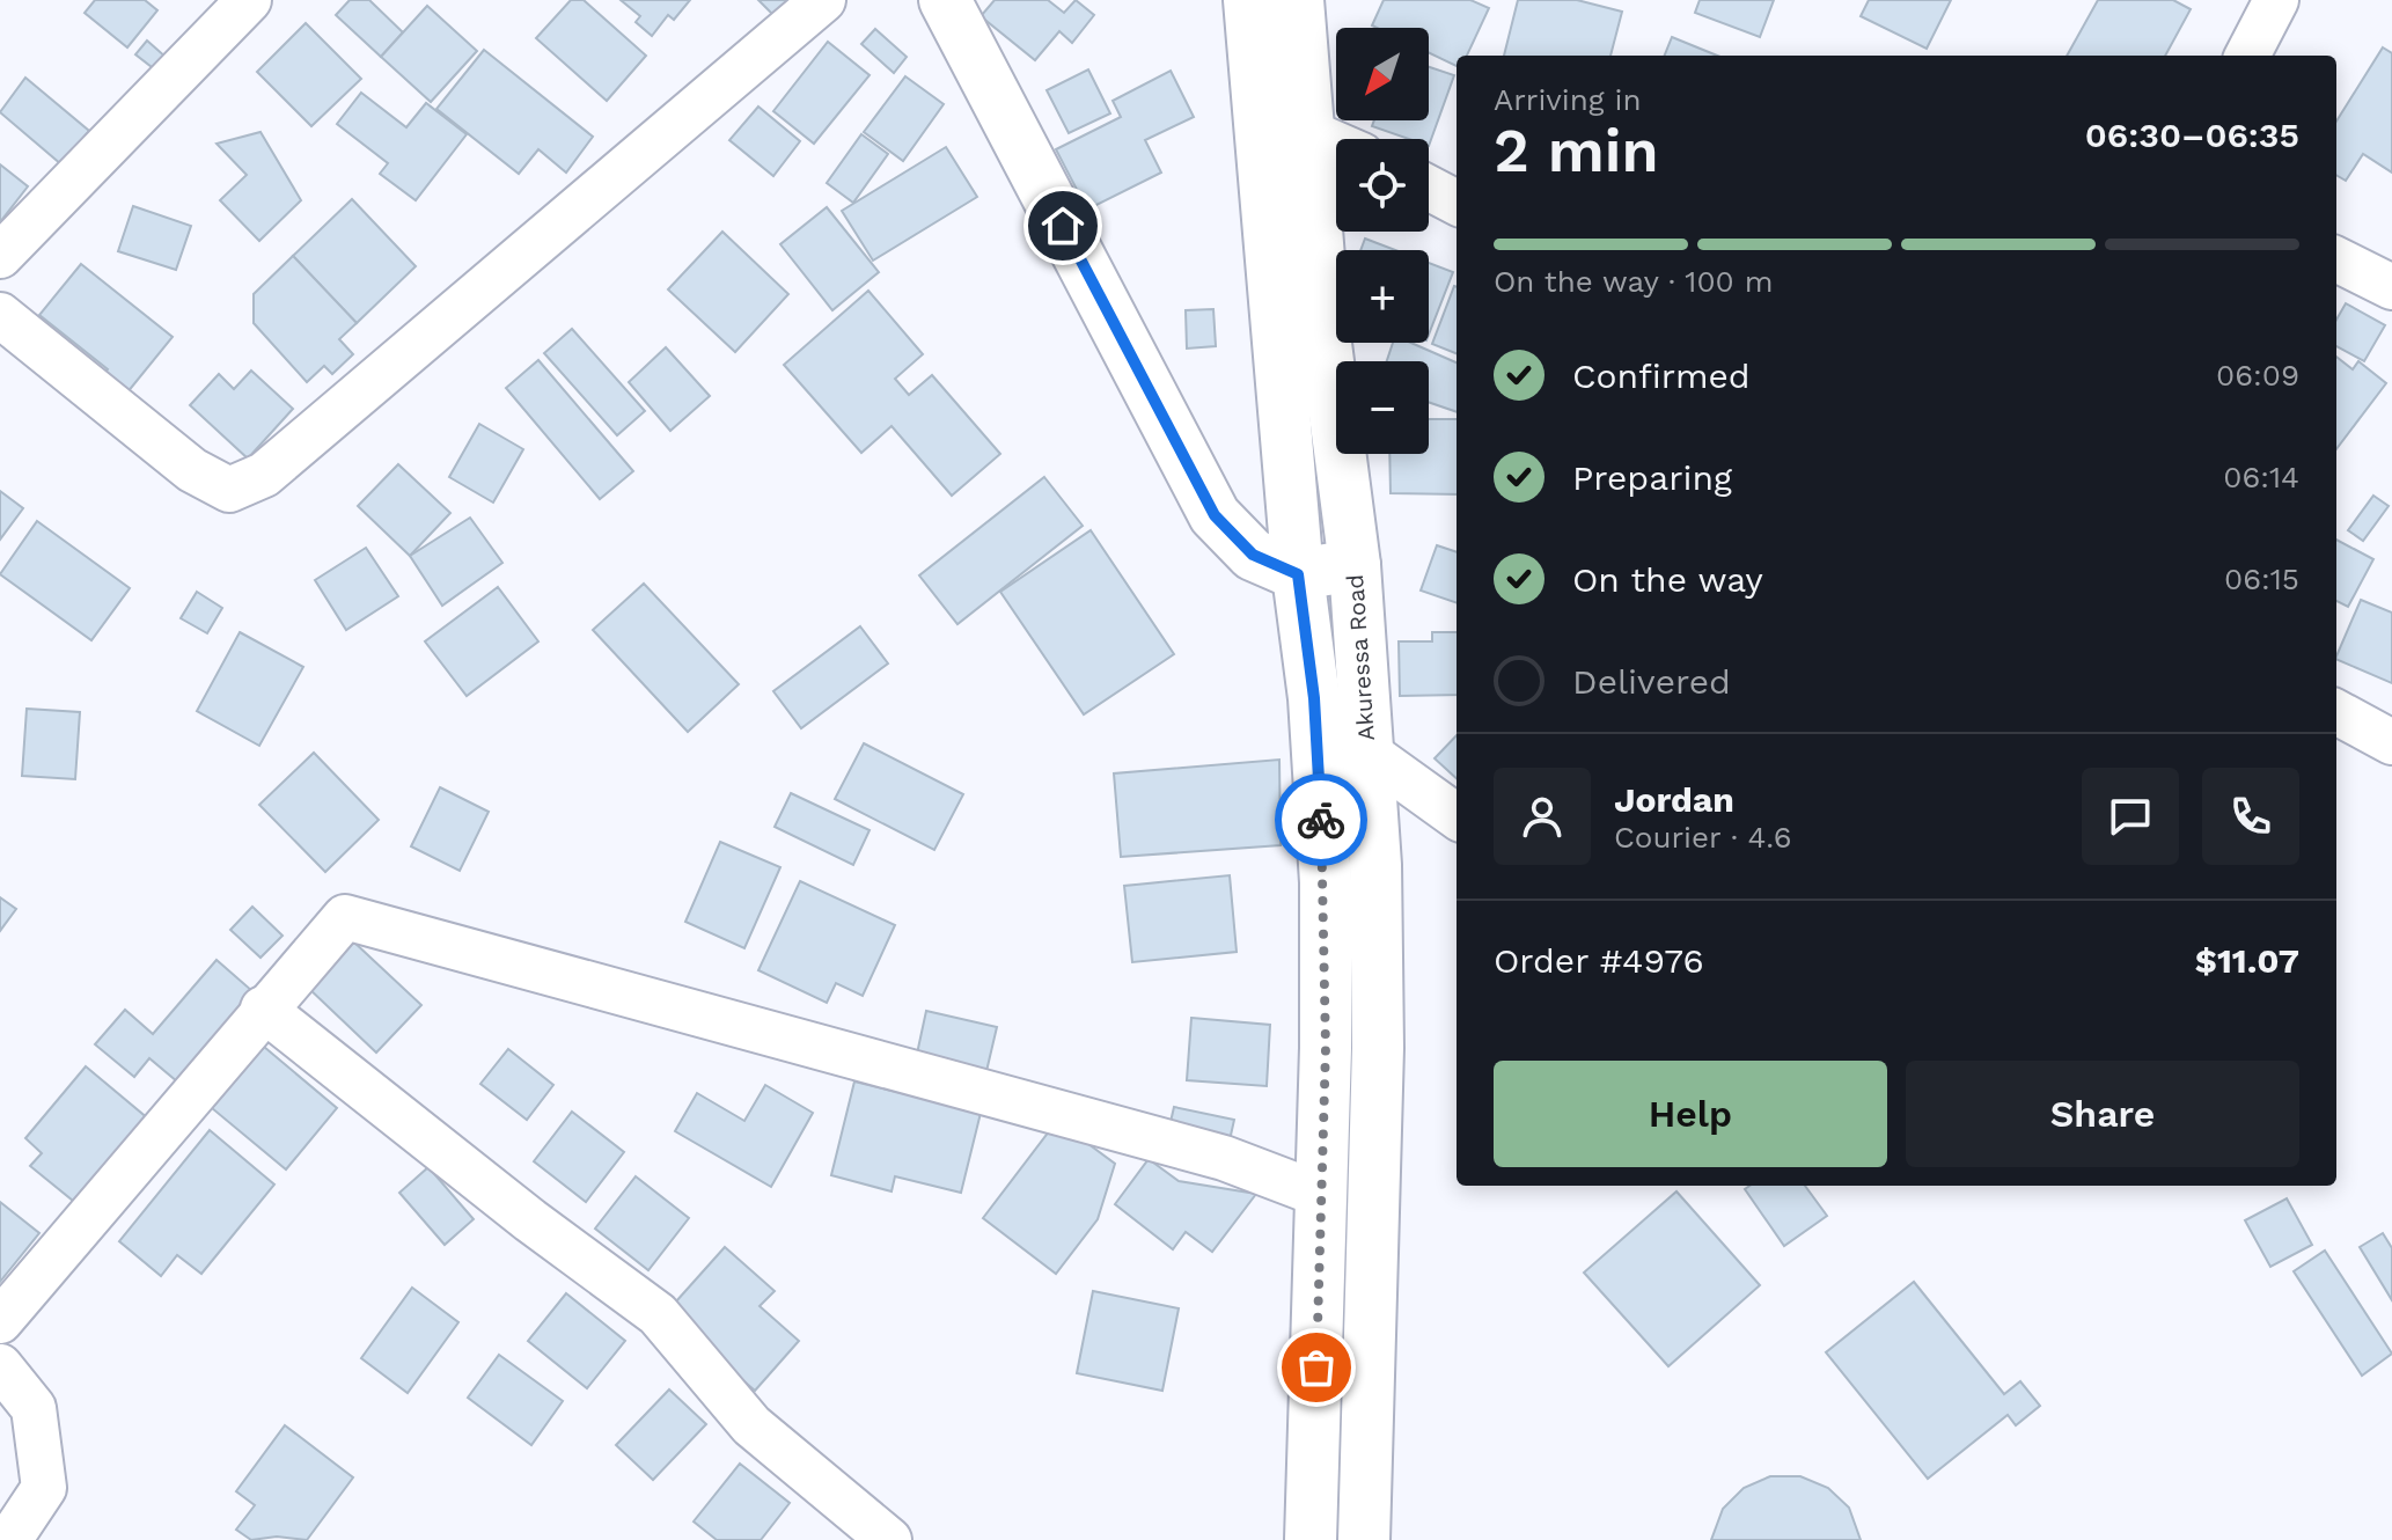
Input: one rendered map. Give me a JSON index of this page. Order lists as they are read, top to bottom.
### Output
{
  "streets": {
    "main road": ["Akuressa Road"]
  },
  "north": "bottom left",
  "page": {
    "map_buttons": ["+", "−"],
    "heading": ["2 min", "Arriving in", "06:30–06:35"],
    "panel": [
      "Jordan",
      "Courier · 4.6",
      "Order #4976",
      "$11.07"
    ],
    "bar": "On the way · 100 m",
    "list": [
      ["Confirmed", "06:09"],
      ["Preparing", "06:14"],
      ["On the way", "06:15"],
      "Delivered"
    ],
    "buttons": ["Help", "Share"]
  }
}
